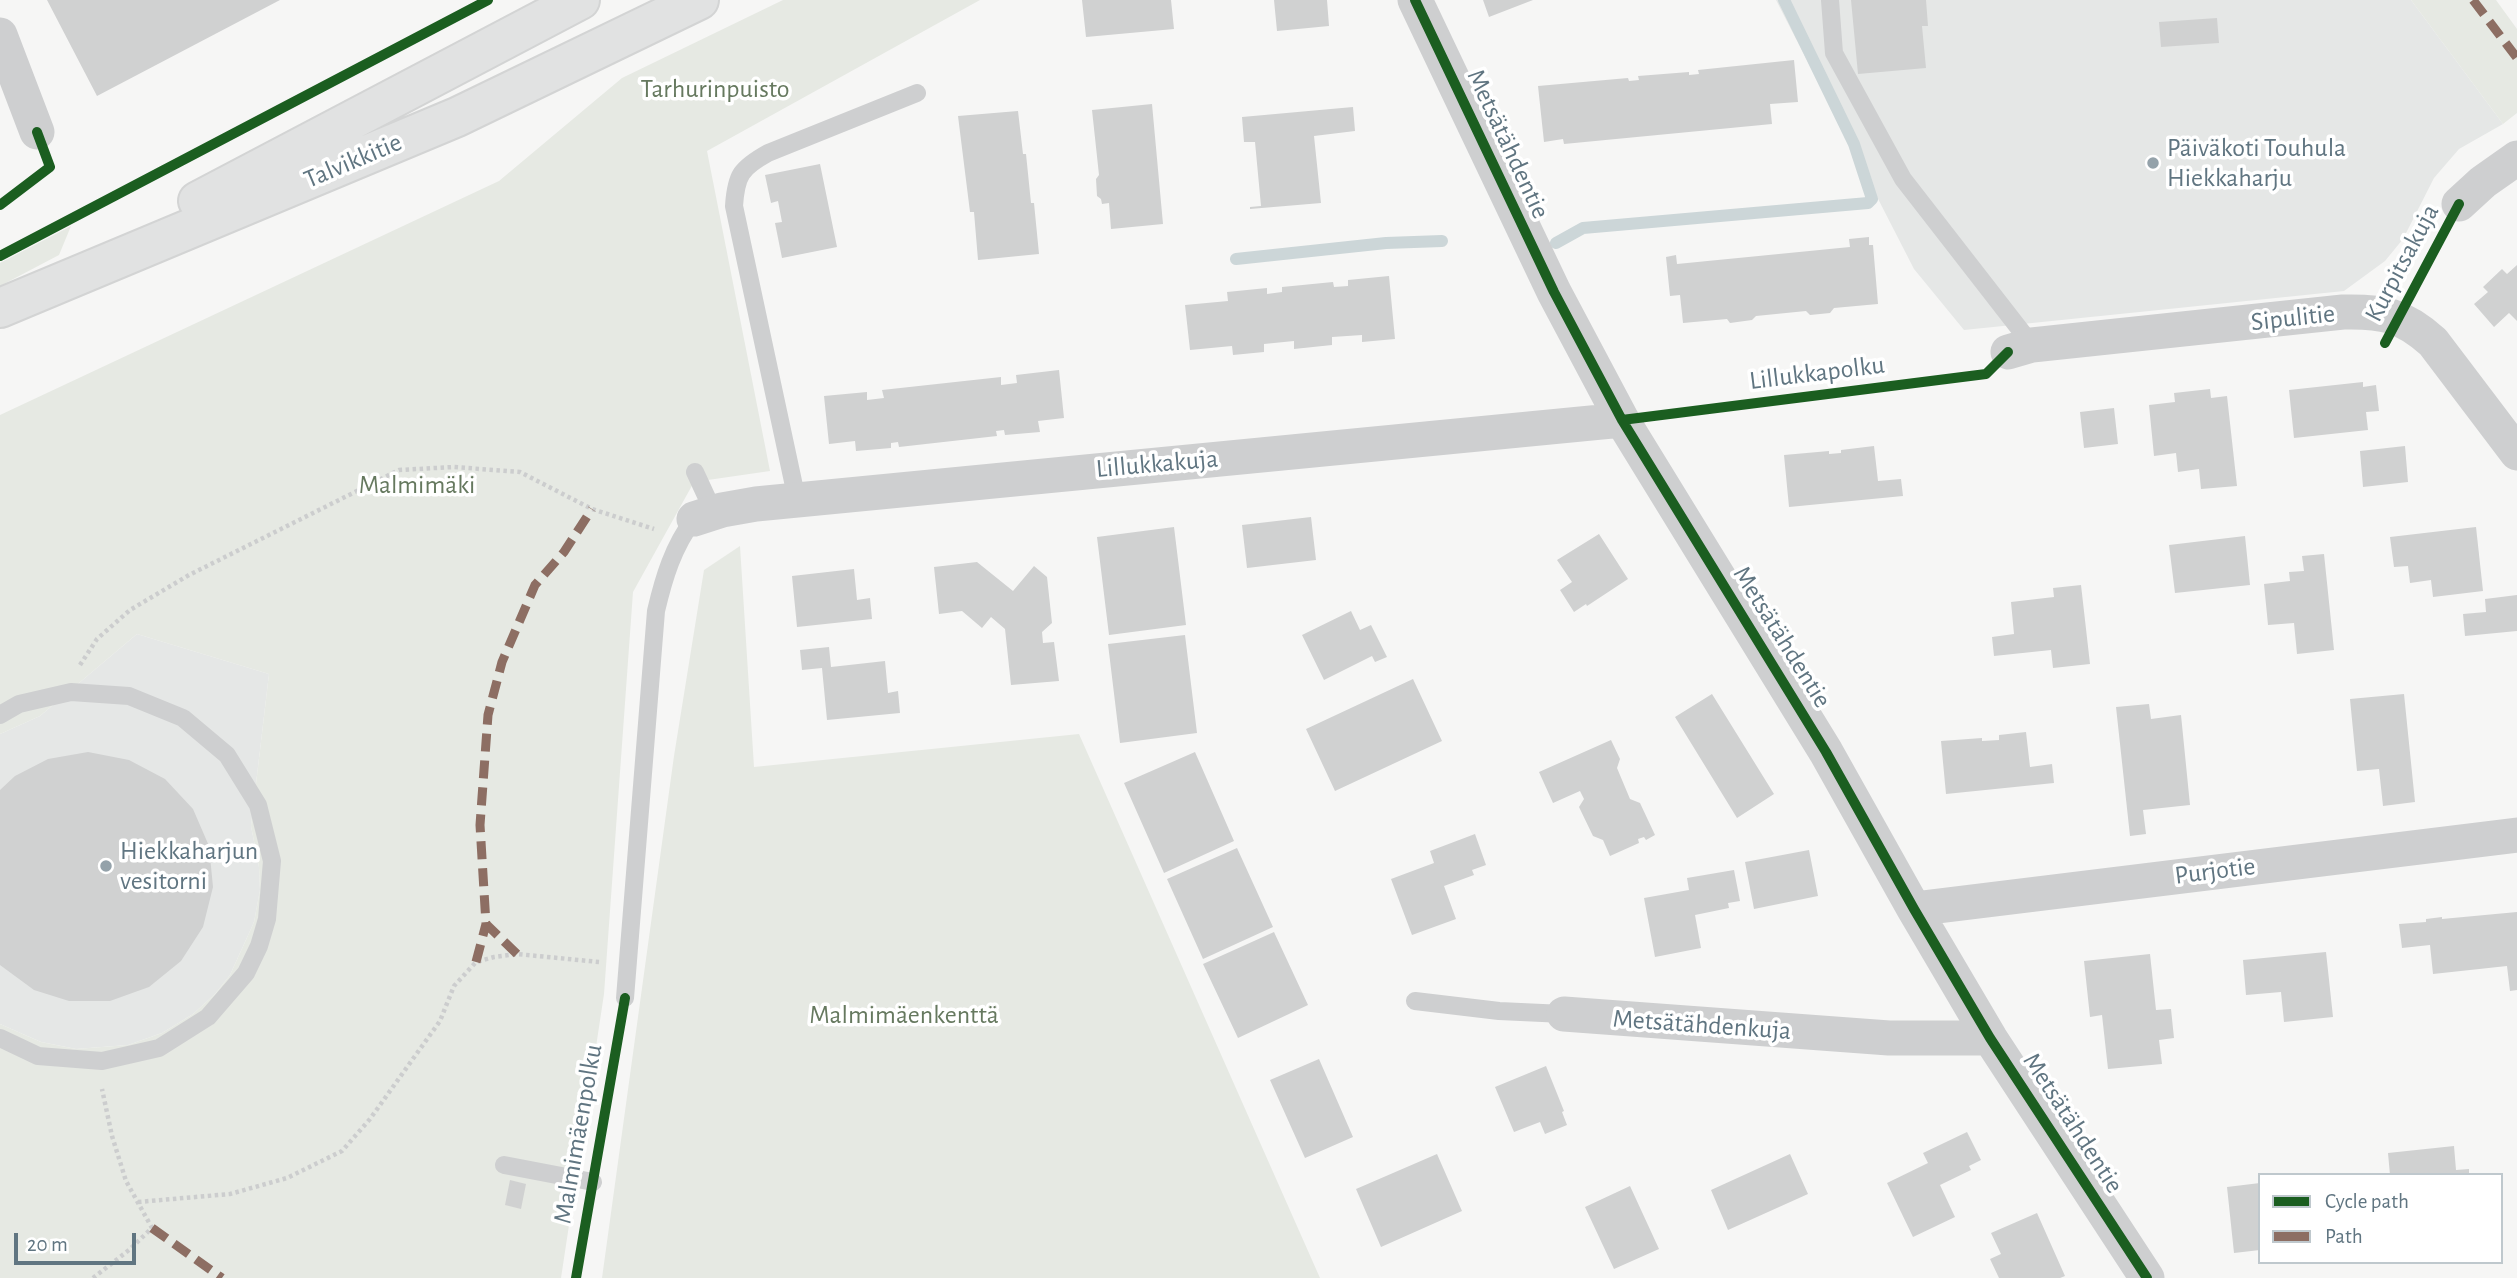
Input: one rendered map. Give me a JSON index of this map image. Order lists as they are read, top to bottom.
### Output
{
  "streets": {
    "main road": ["Talvikkitie"],
    "street": [
      "Metsätähdentie",
      "Kurpitsakuja",
      "Sipulitie",
      "Lillukkakuja",
      "Purjotie",
      "Metsätähdenkuja"
    ],
    "cycle path": ["Lillukkapolku", "Malmimäenpolku"]
  },
  "crossings": [
    ["Metsätähdentie", "Lillukkakuja"],
    ["Metsätähdentie", "Purjotie"],
    ["Metsätähdentie", "Metsätähdenkuja"]
  ],
  "parks": ["Tarhurinpuisto", "Malmimäki", "Malmimäenkenttä"],
  "places": ["Päiväkoti Touhula Hiekkaharju", "Hiekkaharjun vesitorni"],
  "legend": ["Cycle path", "Path"],
  "scale_bar": "20 m"
}
